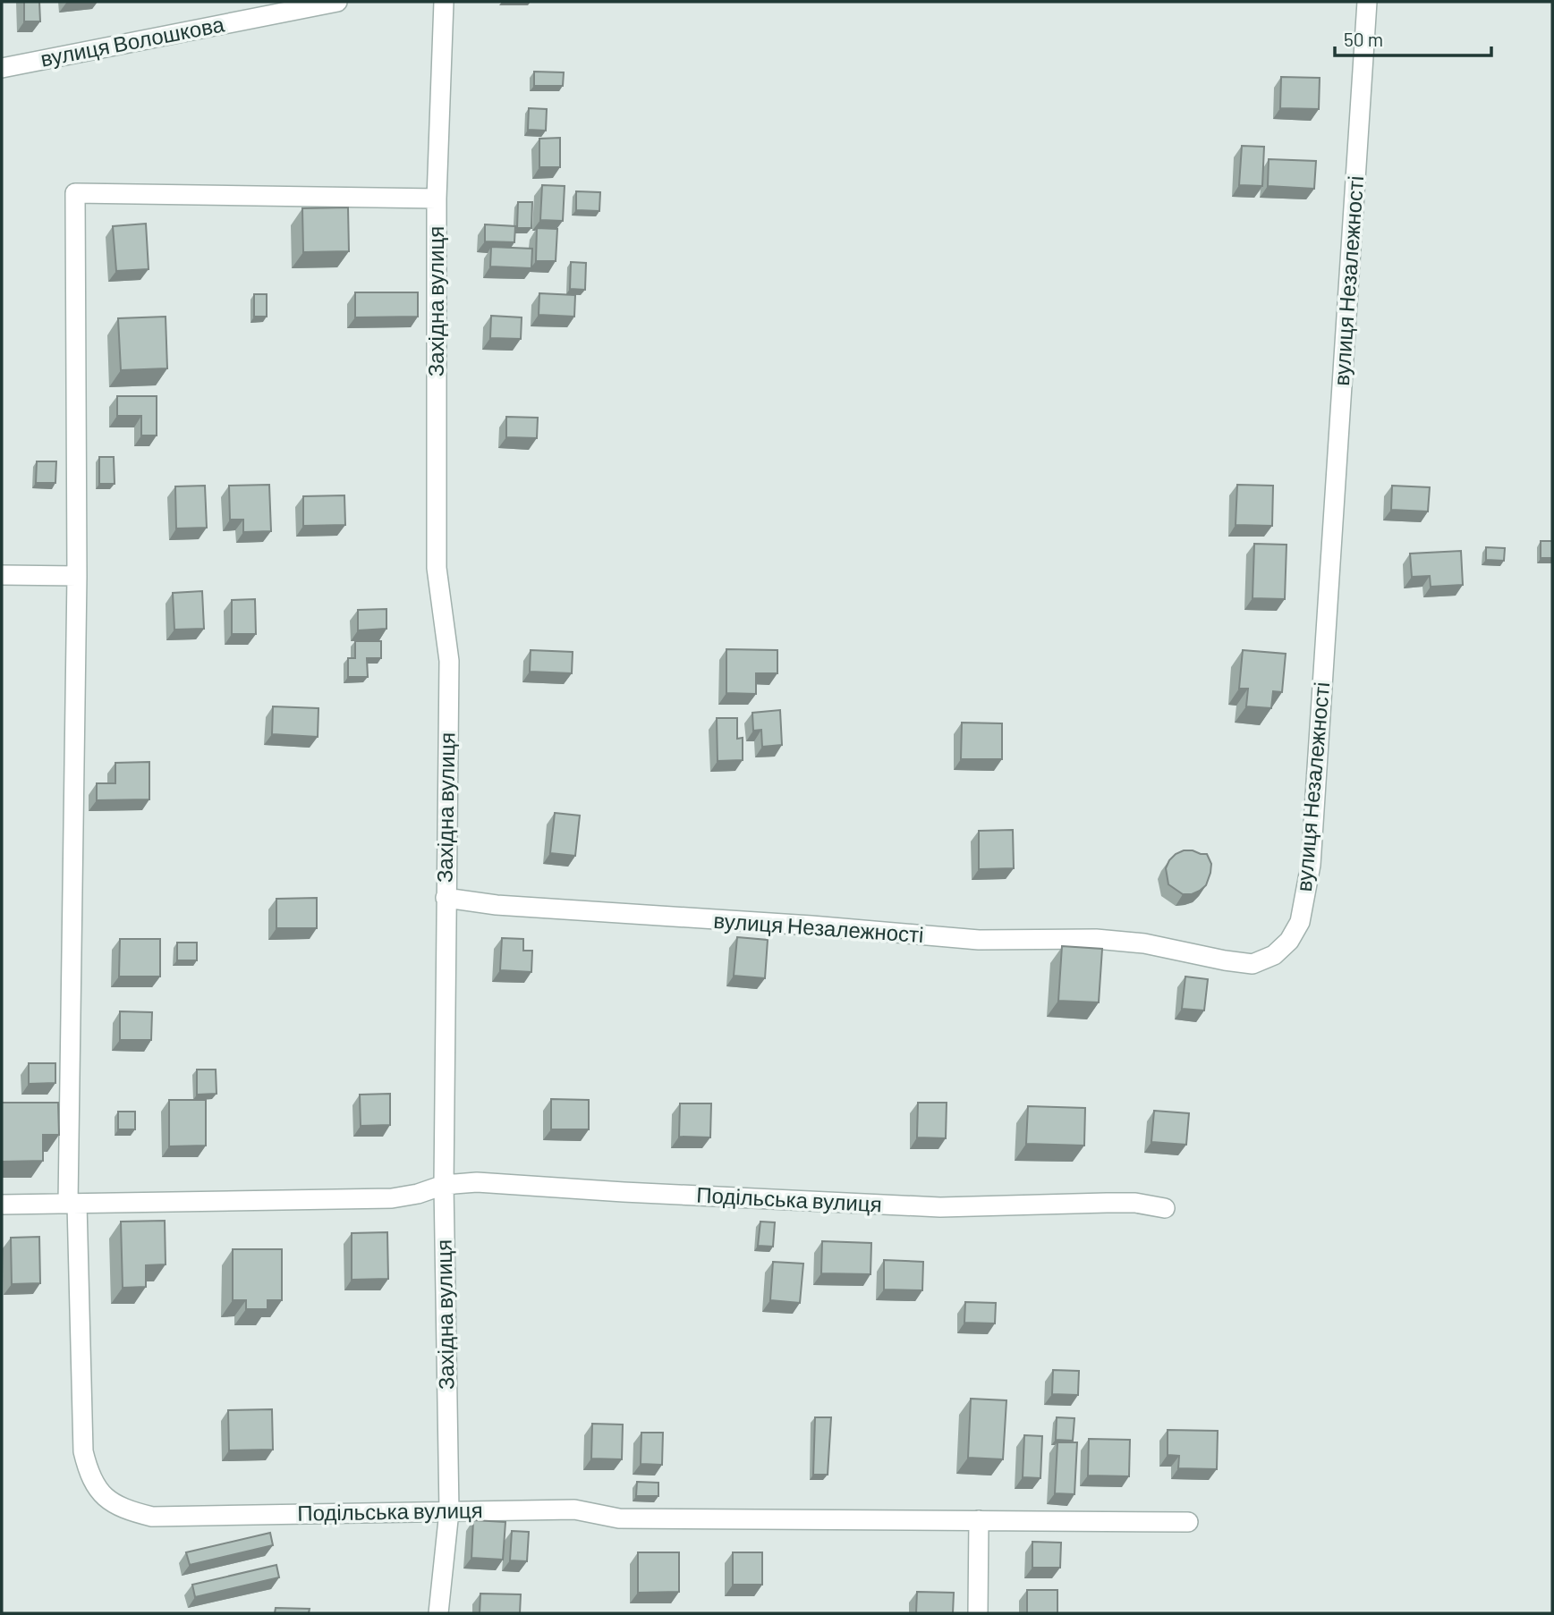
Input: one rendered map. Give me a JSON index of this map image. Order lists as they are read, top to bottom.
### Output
{
  "streets": {
    "street": [
      "вулиця Волошкова",
      "вулиця Незалежності",
      "Західна вулиця",
      "Подільська вулиця"
    ]
  },
  "crossings": [
    ["вулиця Незалежності", "Західна вулиця"],
    ["Західна вулиця", "Подільська вулиця"]
  ],
  "scale_bar": "50 m"
}
